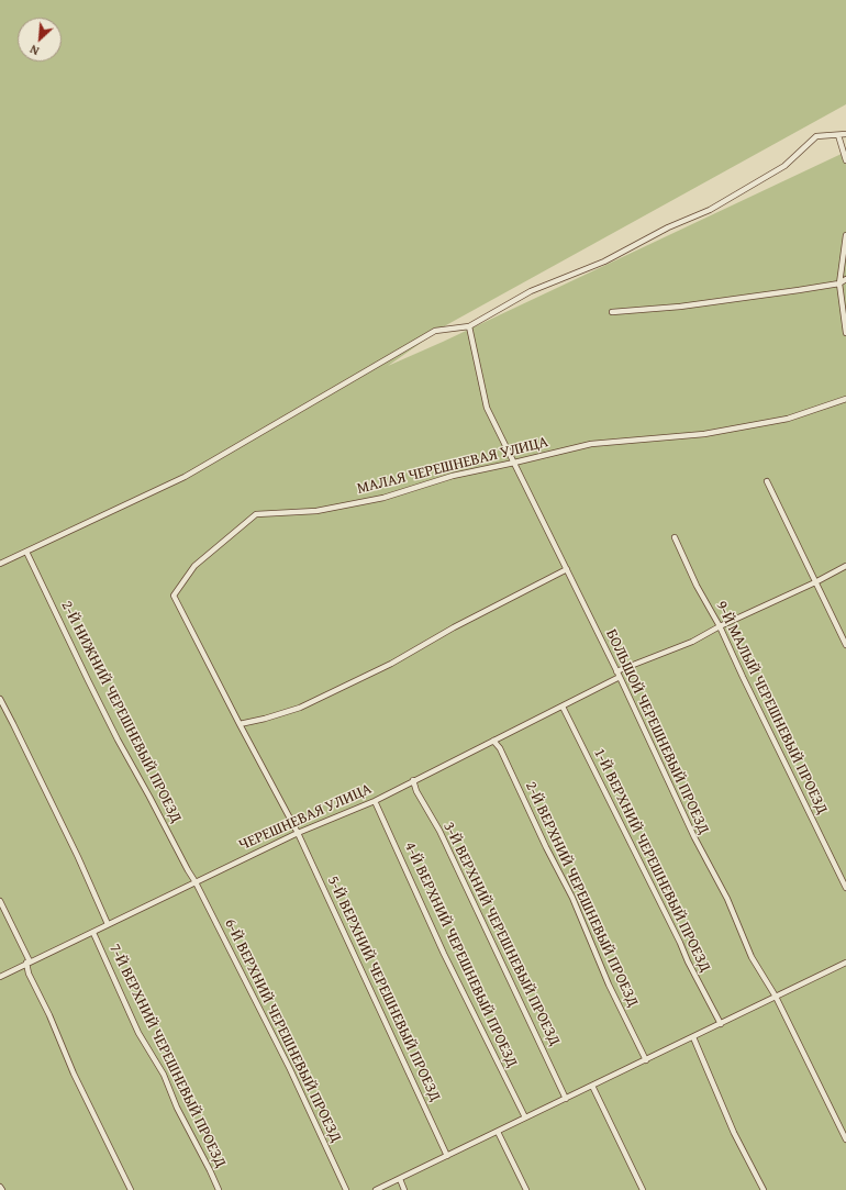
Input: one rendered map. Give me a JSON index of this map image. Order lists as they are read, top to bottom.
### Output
{
  "streets": {
    "lane": [
      "МАЛАЯ ЧЕРЕШНЕВАЯ УЛИЦА",
      "9-Й МАЛЫЙ ЧЕРЕШНЕВЫЙ ПРОЕЗД",
      "2-Й НИЖНИЙ ЧЕРЕШНЕВЫЙ ПРОЕЗД",
      "БОЛЬШОЙ ЧЕРЕШНЕВЫЙ ПРОЕЗД",
      "ЧЕРЕШНЕВАЯ УЛИЦА",
      "1-Й ВЕРХНИЙ ЧЕРЕШНЕВЫЙ ПРОЕЗД",
      "2-Й ВЕРХНИЙ ЧЕРЕШНЕВЫЙ ПРОЕЗД",
      "3-Й ВЕРХНИЙ ЧЕРЕШНЕВЫЙ ПРОЕЗД",
      "4-Й ВЕРХНИЙ ЧЕРЕШНЕВЫЙ ПРОЕЗД",
      "5-Й ВЕРХНИЙ ЧЕРЕШНЕВЫЙ ПРОЕЗД",
      "6-Й ВЕРХНИЙ ЧЕРЕШНЕВЫЙ ПРОЕЗД",
      "7-Й ВЕРХНИЙ ЧЕРЕШНЕВЫЙ ПРОЕЗД"
    ]
  },
  "crossings": [
    ["МАЛАЯ ЧЕРЕШНЕВАЯ УЛИЦА", "БОЛЬШОЙ ЧЕРЕШНЕВЫЙ ПРОЕЗД"],
    ["МАЛАЯ ЧЕРЕШНЕВАЯ УЛИЦА", "5-Й ВЕРХНИЙ ЧЕРЕШНЕВЫЙ ПРОЕЗД"],
    ["2-Й НИЖНИЙ ЧЕРЕШНЕВЫЙ ПРОЕЗД", "ЧЕРЕШНЕВАЯ УЛИЦА"],
    ["2-Й НИЖНИЙ ЧЕРЕШНЕВЫЙ ПРОЕЗД", "6-Й ВЕРХНИЙ ЧЕРЕШНЕВЫЙ ПРОЕЗД"],
    ["БОЛЬШОЙ ЧЕРЕШНЕВЫЙ ПРОЕЗД", "ЧЕРЕШНЕВАЯ УЛИЦА"],
    ["ЧЕРЕШНЕВАЯ УЛИЦА", "1-Й ВЕРХНИЙ ЧЕРЕШНЕВЫЙ ПРОЕЗД"],
    ["ЧЕРЕШНЕВАЯ УЛИЦА", "2-Й ВЕРХНИЙ ЧЕРЕШНЕВЫЙ ПРОЕЗД"],
    ["ЧЕРЕШНЕВАЯ УЛИЦА", "3-Й ВЕРХНИЙ ЧЕРЕШНЕВЫЙ ПРОЕЗД"],
    ["ЧЕРЕШНЕВАЯ УЛИЦА", "4-Й ВЕРХНИЙ ЧЕРЕШНЕВЫЙ ПРОЕЗД"],
    ["ЧЕРЕШНЕВАЯ УЛИЦА", "5-Й ВЕРХНИЙ ЧЕРЕШНЕВЫЙ ПРОЕЗД"],
    ["ЧЕРЕШНЕВАЯ УЛИЦА", "6-Й ВЕРХНИЙ ЧЕРЕШНЕВЫЙ ПРОЕЗД"],
    ["ЧЕРЕШНЕВАЯ УЛИЦА", "7-Й ВЕРХНИЙ ЧЕРЕШНЕВЫЙ ПРОЕЗД"]
  ],
  "north": "bottom left"
}
